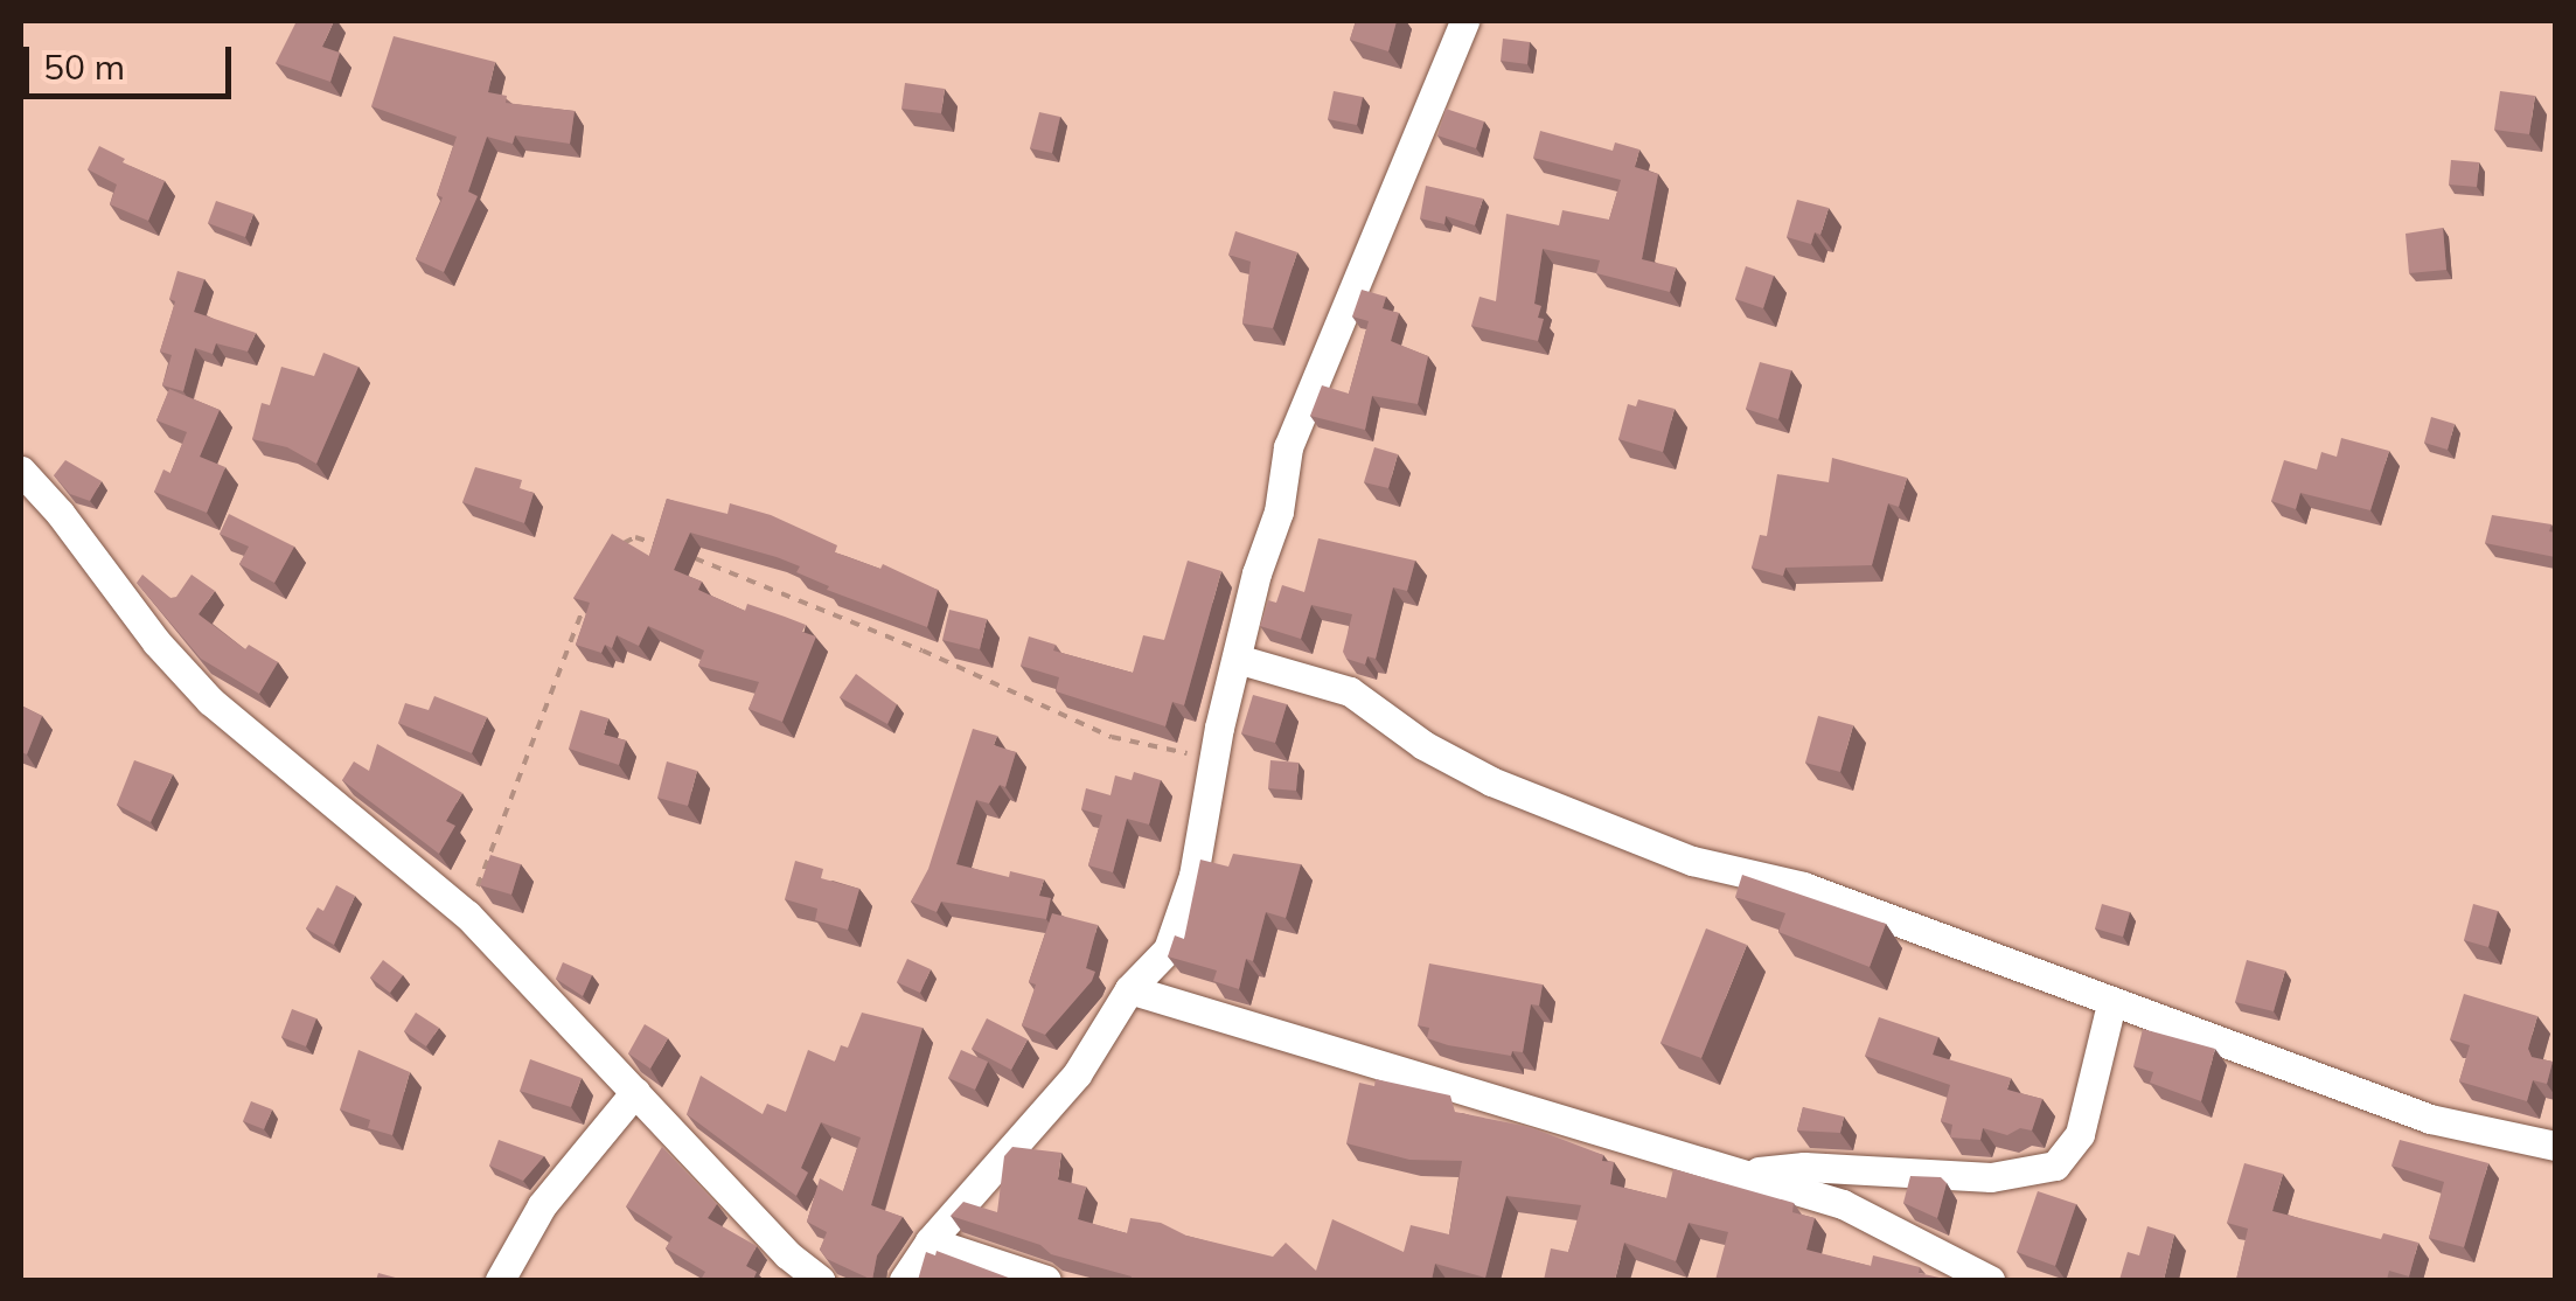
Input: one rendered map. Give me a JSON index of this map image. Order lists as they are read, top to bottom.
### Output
{
  "scale_bar": "50 m"
}
